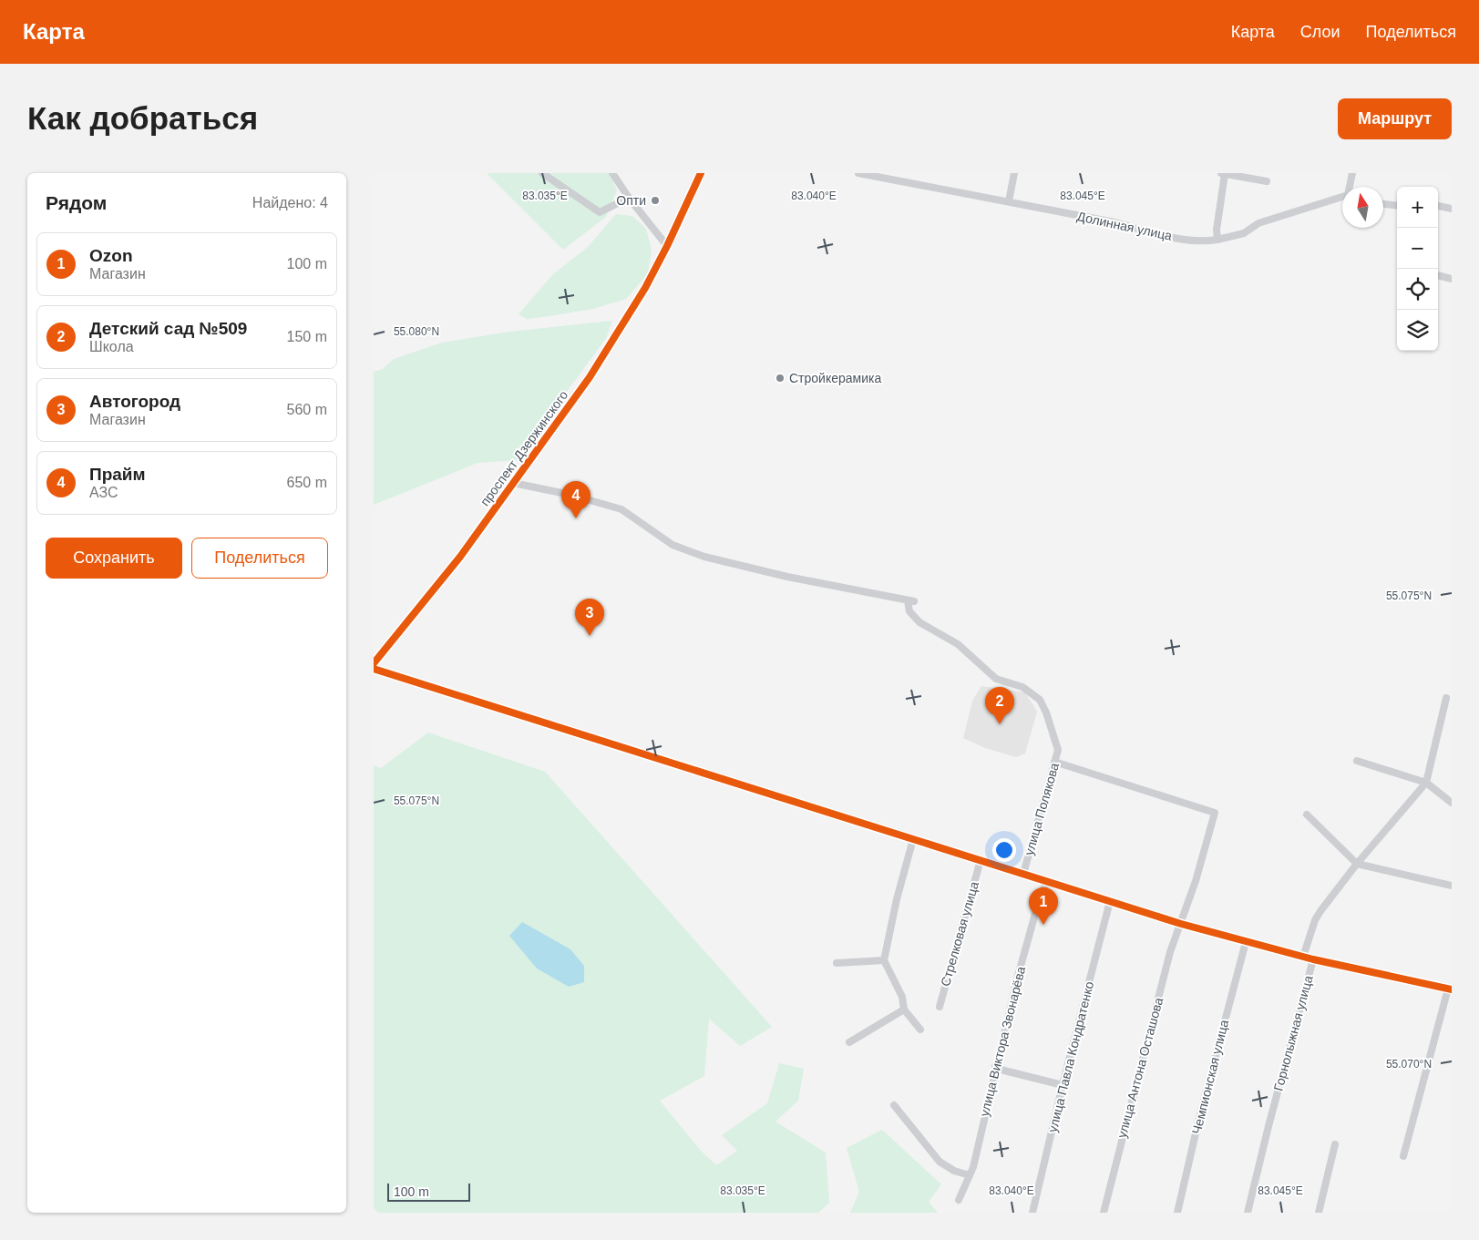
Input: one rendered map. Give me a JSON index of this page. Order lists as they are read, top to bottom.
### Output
{
  "streets": {
    "street": [
      "Долинная улица",
      "проспект Дзержинского",
      "улица Полякова",
      "Стрелковая улица",
      "Горнолыжная улица",
      "улица Виктора Звонарёва",
      "улица Павла Кондратенко",
      "улица Антона Осташова",
      "Чемпионская улица"
    ]
  },
  "crossings": [
    ["проспект Дзержинского", "улица Полякова"],
    ["улица Полякова", "улица Антона Осташова"]
  ],
  "places": ["Опти", "Стройкерамика"],
  "scale_bar": "100 m",
  "north": "top",
  "page": {
    "header": "Карта",
    "nav": ["Карта", "Слои", "Поделиться"],
    "buttons": [
      "Маршрут",
      ["Сохранить", "Поделиться"]
    ],
    "title": "Как добраться",
    "heading": ["Рядом", "Найдено: 4"],
    "map_buttons": ["+", "−"],
    "list": [
      {
        "mark": "1",
        "name": "Ozon",
        "note": "Магазин",
        "value": "100 m"
      },
      {
        "mark": "2",
        "name": "Детский сад №509",
        "note": "Школа",
        "value": "150 m"
      },
      {
        "mark": "3",
        "name": "Автогород",
        "note": "Магазин",
        "value": "560 m"
      },
      {
        "mark": "4",
        "name": "Прайм",
        "note": "АЗС",
        "value": "650 m"
      }
    ],
    "pins": [
      "4",
      "3",
      "2",
      "1"
    ],
    "scale": "100 m"
  },
  "coordinates": [
    "83.035°E",
    "83.040°E",
    "83.045°E",
    "55.080°N",
    "55.075°N",
    "55.070°N"
  ]
}
